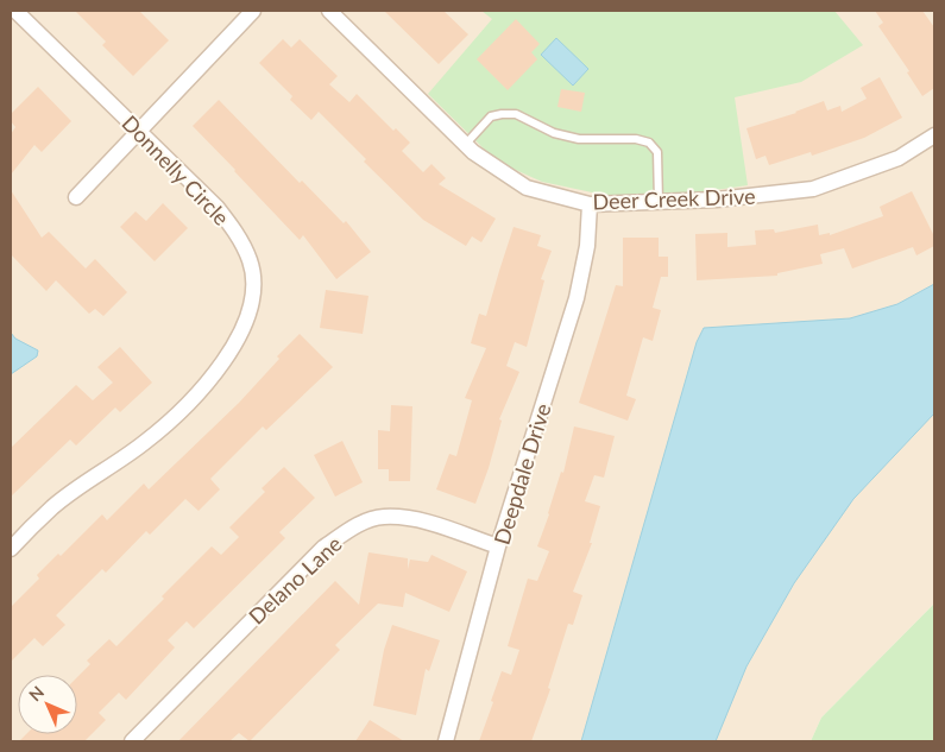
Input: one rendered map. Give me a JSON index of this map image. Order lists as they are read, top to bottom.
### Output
{
  "streets": {
    "street": [
      "Donnelly Circle",
      "Deer Creek Drive",
      "Deepdale Drive",
      "Delano Lane"
    ]
  },
  "crossings": [
    ["Deer Creek Drive", "Deepdale Drive"],
    ["Deepdale Drive", "Delano Lane"]
  ],
  "north": "top left"
}
